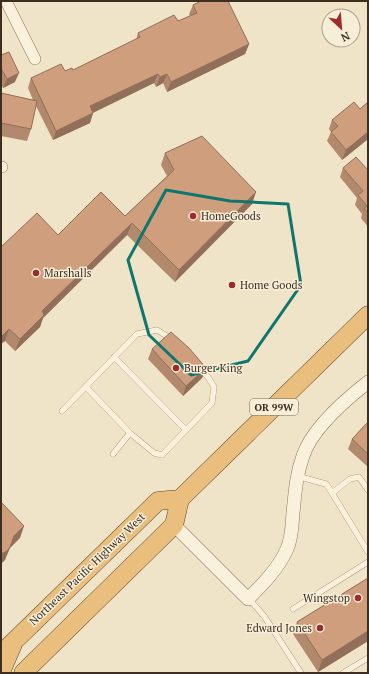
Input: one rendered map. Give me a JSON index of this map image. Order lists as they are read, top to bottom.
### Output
{
  "streets": {
    "highway": ["OR 99W", "Northeast Pacific Highway West"]
  },
  "crossings": [
    ["OR 99W", "Northeast Pacific Highway West"]
  ],
  "places": [
    "HomeGoods",
    "Marshalls",
    "Home Goods",
    "Burger King",
    "Wingstop",
    "Edward Jones"
  ],
  "north": "bottom right"
}
